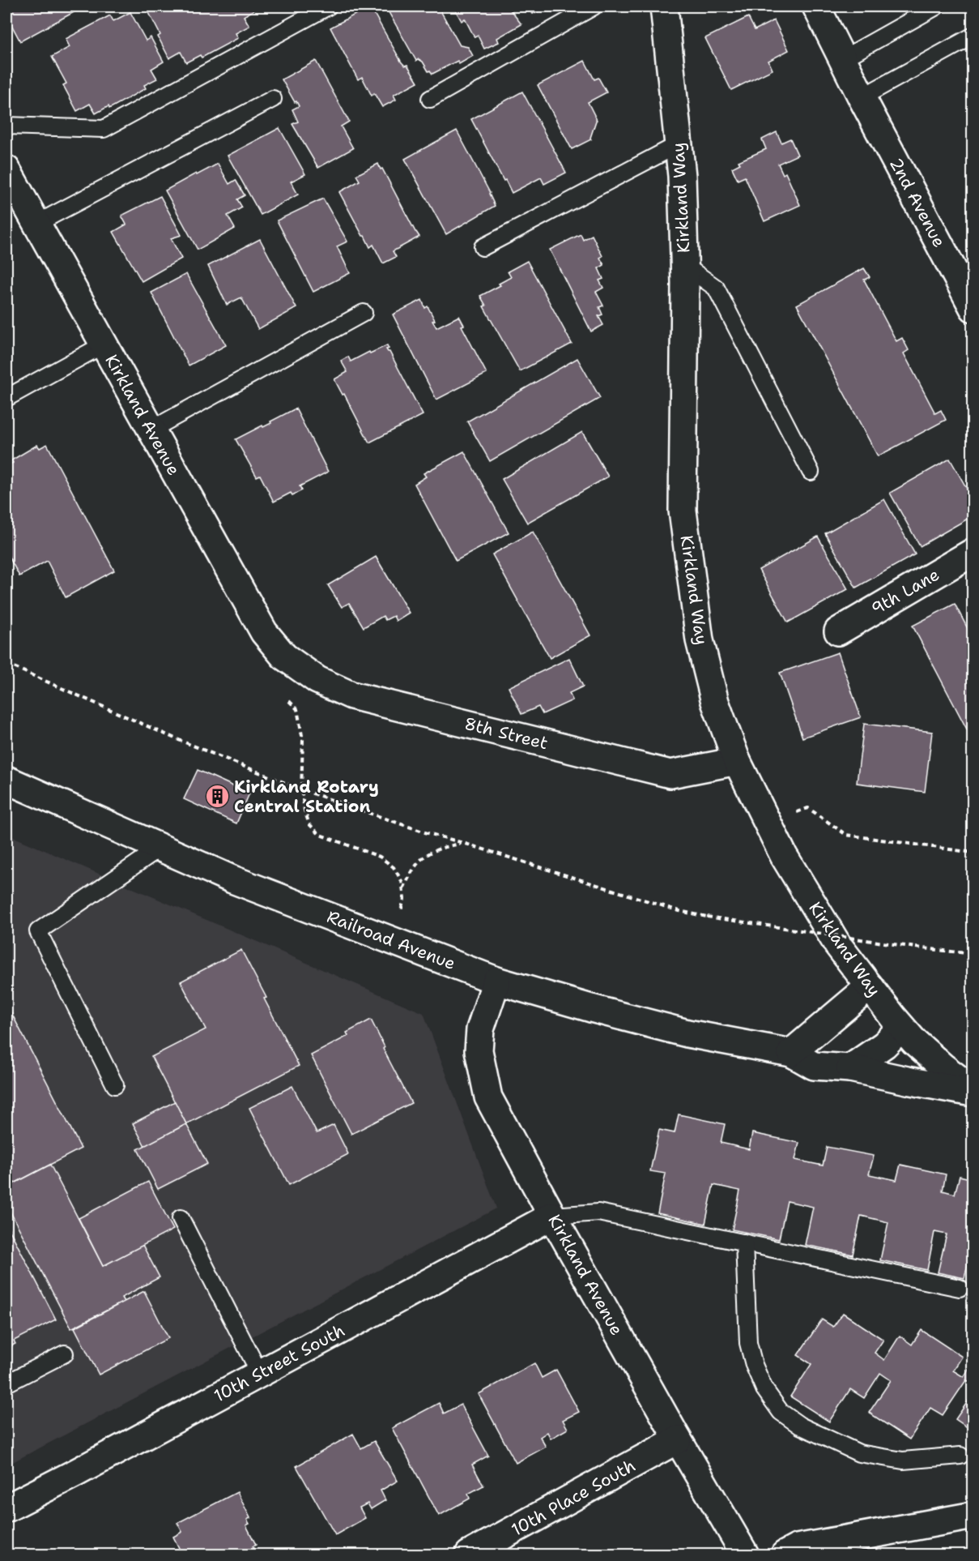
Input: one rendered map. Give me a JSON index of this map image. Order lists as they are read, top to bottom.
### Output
{
  "streets": {
    "street": [
      "Kirkland Way",
      "2nd Avenue",
      "Kirkland Avenue",
      "9th Lane",
      "8th Street",
      "Railroad Avenue",
      "10th Street South",
      "10th Place South"
    ]
  },
  "crossings": [
    ["Kirkland Way", "8th Street"],
    ["Kirkland Way", "Railroad Avenue"],
    ["Kirkland Avenue", "8th Street"],
    ["Kirkland Avenue", "Railroad Avenue"],
    ["Kirkland Avenue", "10th Street South"],
    ["Kirkland Avenue", "10th Place South"]
  ],
  "places": {
    "building": ["Kirkland Rotary Central Station"]
  }
}
